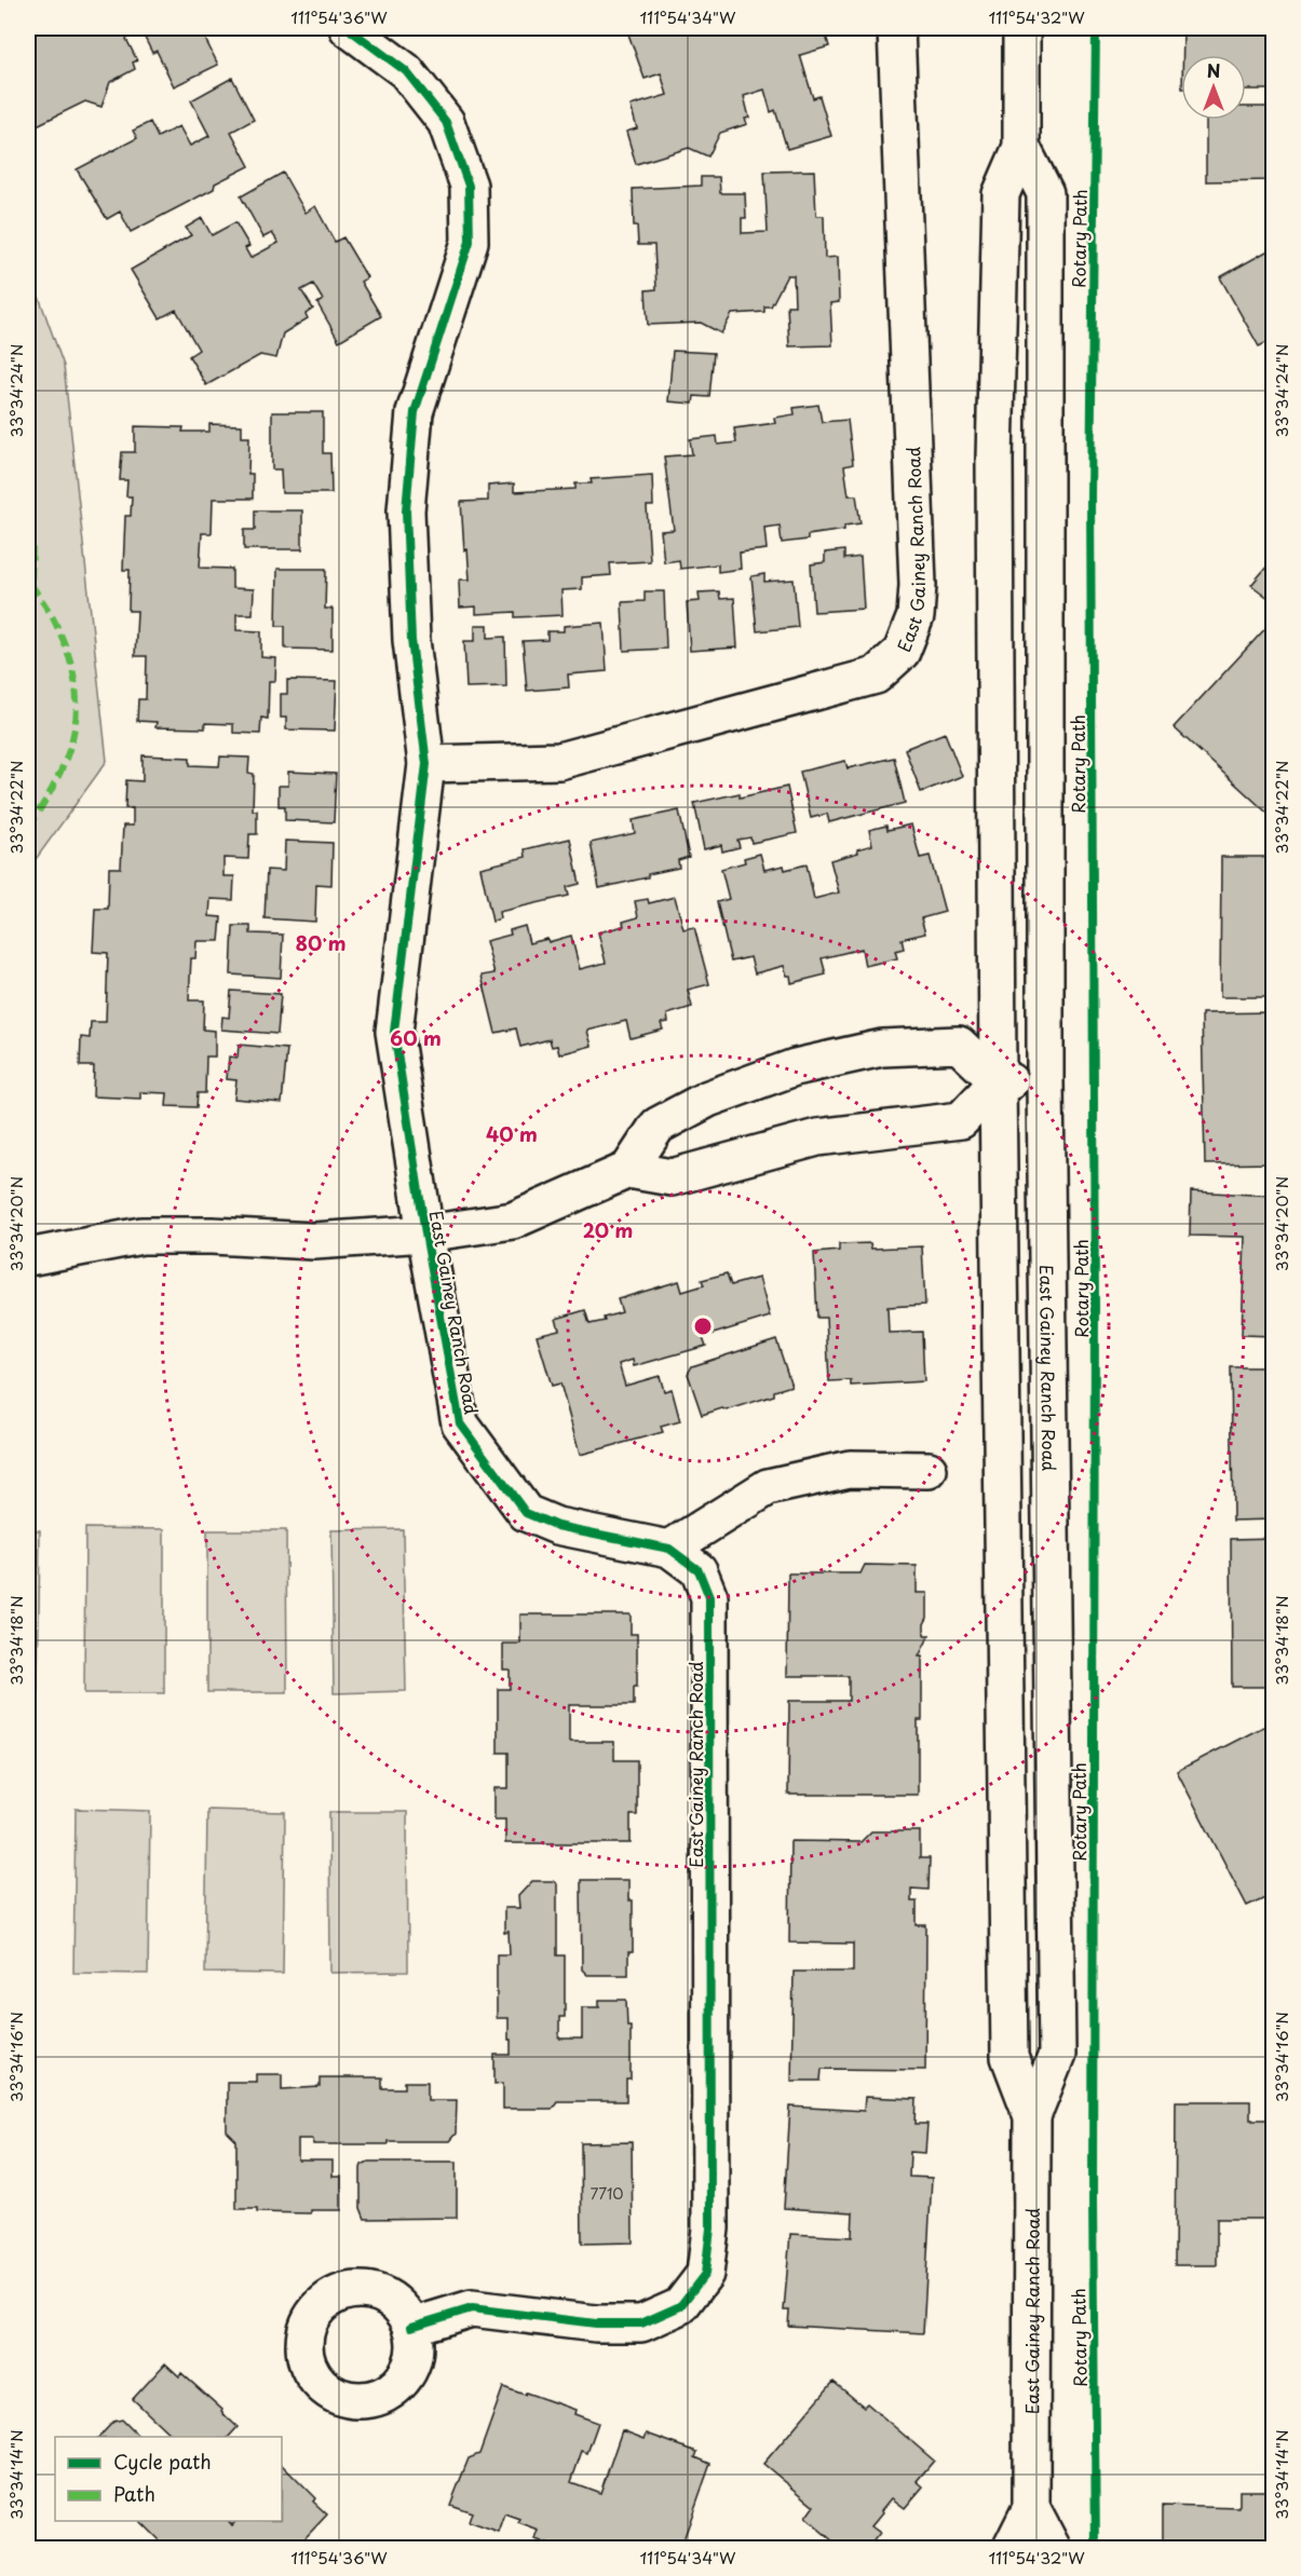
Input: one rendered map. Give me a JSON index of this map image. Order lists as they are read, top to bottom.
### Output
{
  "streets": {
    "street": ["East Gainey Ranch Road"],
    "cycle path": ["Rotary Path"]
  },
  "house_numbers": ["7710"],
  "legend": ["Cycle path", "Path"],
  "north": "top",
  "coordinates": [
    "111°54'36\"W",
    "111°54'34\"W",
    "111°54'32\"W",
    "33°34'24\"N",
    "33°34'22\"N",
    "33°34'20\"N",
    "33°34'18\"N",
    "33°34'16\"N",
    "33°34'14\"N"
  ],
  "rings": [
    "80 m",
    "60 m",
    "40 m",
    "20 m"
  ]
}
